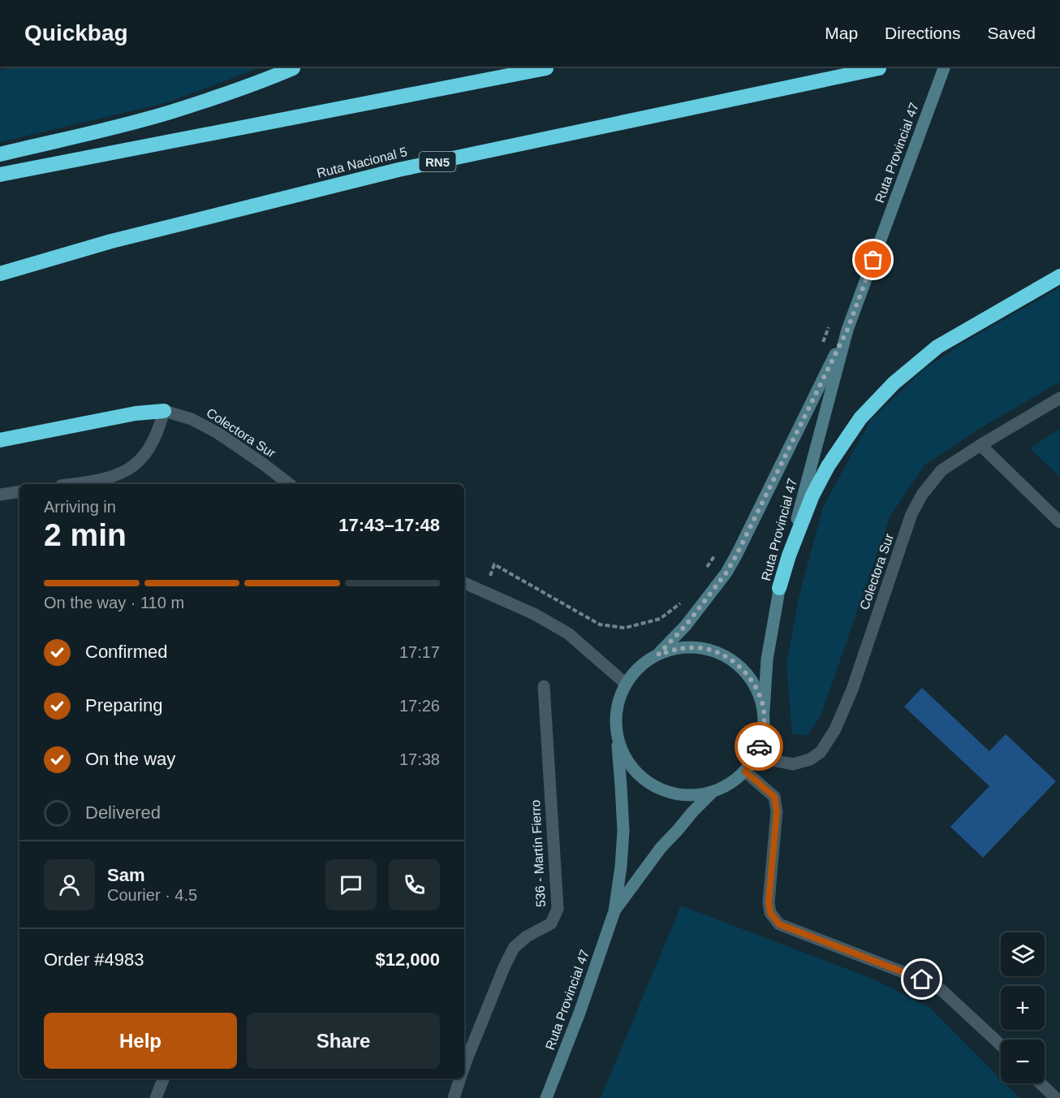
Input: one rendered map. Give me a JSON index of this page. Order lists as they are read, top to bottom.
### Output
{
  "streets": {
    "highway": ["RN5", "Ruta Nacional 5"],
    "main road": ["Ruta Provincial 47"],
    "street": ["Colectora Sur", "536 - Martín Fierro"]
  },
  "crossings": [
    ["Ruta Provincial 47", "Colectora Sur"]
  ],
  "page": {
    "header": "Quickbag",
    "nav": ["Map", "Directions", "Saved"],
    "heading": ["2 min", "Arriving in", "17:43–17:48"],
    "panel": [
      "Sam",
      "Courier · 4.5",
      "Order #4983",
      "$12,000"
    ],
    "bar": "On the way · 110 m",
    "list": [
      ["Confirmed", "17:17"],
      ["Preparing", "17:26"],
      ["On the way", "17:38"],
      "Delivered"
    ],
    "map_buttons": ["+", "−"],
    "buttons": ["Help", "Share"]
  }
}
